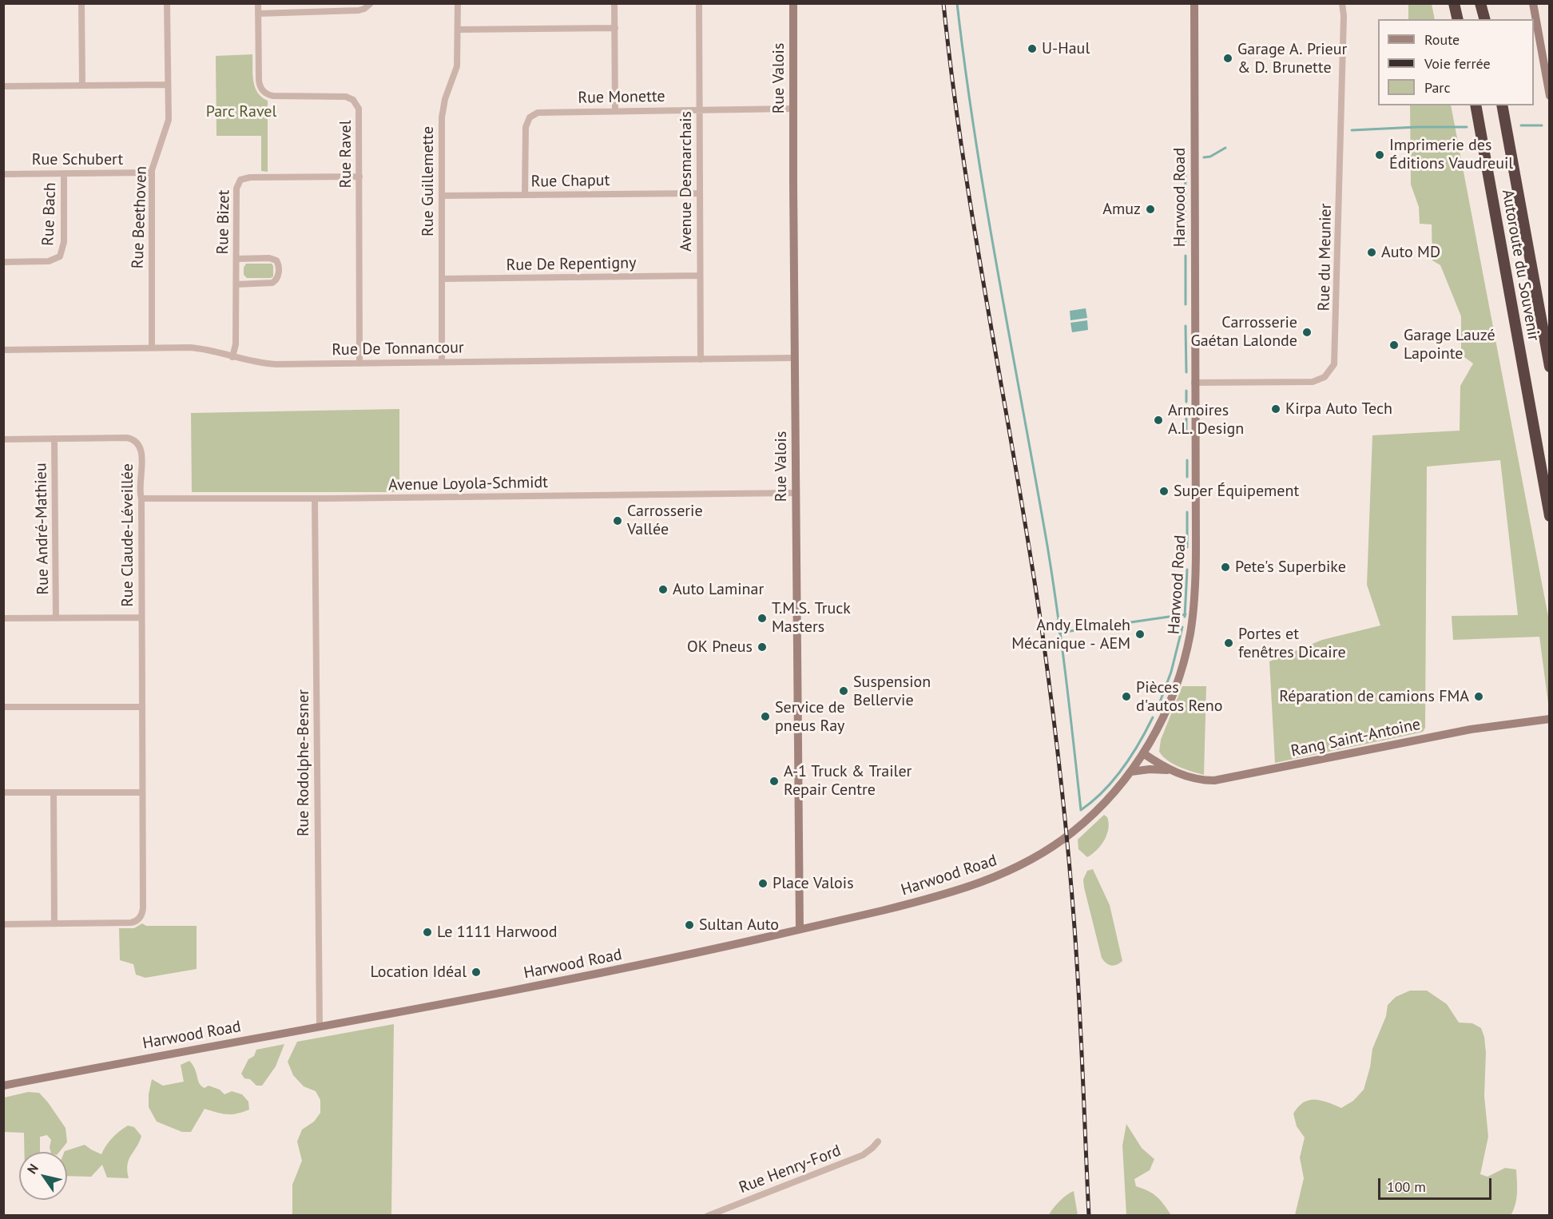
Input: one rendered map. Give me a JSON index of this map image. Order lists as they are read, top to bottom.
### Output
{
  "streets": {
    "highway": ["Autoroute du Souvenir"],
    "main road": ["Rue Valois", "Harwood Road", "Rang Saint-Antoine"],
    "street": [
      "Rue Monette",
      "Rue Ravel",
      "Rue Schubert",
      "Rue Guillemette",
      "Rue Chaput",
      "Avenue Desmarchais",
      "Rue Bach",
      "Rue Beethoven",
      "Rue Bizet",
      "Rue du Meunier",
      "Rue De Repentigny",
      "Rue De Tonnancour",
      "Avenue Loyola-Schmidt",
      "Rue André-Mathieu",
      "Rue Claude-Léveillée",
      "Rue Rodolphe-Besner",
      "Rue Henry-Ford"
    ]
  },
  "crossings": [
    ["Rue Valois", "Rue Monette"],
    ["Rue Valois", "Harwood Road"],
    ["Rue Valois", "Rue De Tonnancour"],
    ["Rue Valois", "Avenue Loyola-Schmidt"],
    ["Rue Monette", "Rue Chaput"],
    ["Rue Monette", "Avenue Desmarchais"],
    ["Rue Ravel", "Rue Bizet"],
    ["Rue Ravel", "Rue De Tonnancour"],
    ["Rue Schubert", "Rue Bach"],
    ["Rue Schubert", "Rue Beethoven"],
    ["Rue Guillemette", "Rue Chaput"],
    ["Rue Guillemette", "Rue De Repentigny"],
    ["Rue Guillemette", "Rue De Tonnancour"],
    ["Rue Chaput", "Avenue Desmarchais"],
    ["Avenue Desmarchais", "Rue De Repentigny"],
    ["Avenue Desmarchais", "Rue De Tonnancour"],
    ["Harwood Road", "Rue du Meunier"],
    ["Harwood Road", "Rang Saint-Antoine"],
    ["Harwood Road", "Rue Rodolphe-Besner"],
    ["Rue Beethoven", "Rue De Tonnancour"],
    ["Rue Bizet", "Rue De Tonnancour"],
    ["Avenue Loyola-Schmidt", "Rue Claude-Léveillée"],
    ["Avenue Loyola-Schmidt", "Rue Rodolphe-Besner"],
    ["Rue André-Mathieu", "Rue Claude-Léveillée"]
  ],
  "parks": ["Parc Ravel"],
  "places": [
    "U-Haul",
    "Garage A. Prieur & D. Brunette",
    "Imprimerie des Éditions Vaudreuil",
    "Amuz",
    "Auto MD",
    "Carrosserie Gaétan Lalonde",
    "Garage Lauzé Lapointe",
    "Kirpa Auto Tech",
    "Armoires A.L. Design",
    "Super Équipement",
    "Carrosserie Vallée",
    "Pete's Superbike",
    "Auto Laminar",
    "T.M.S. Truck Masters",
    "Andy Elmaleh Mécanique - AEM",
    "Portes et fenêtres Dicaire",
    "OK Pneus",
    "Suspension Bellervie",
    "Pièces d'autos Reno",
    "Réparation de camions FMA",
    "Service de pneus Ray",
    "A-1 Truck & Trailer Repair Centre",
    "Place Valois",
    "Sultan Auto",
    "Le 1111 Harwood",
    "Location Idéal"
  ],
  "legend": ["Route", "Voie ferrée", "Parc"],
  "scale_bar": "100 m",
  "north": "top left"
}
